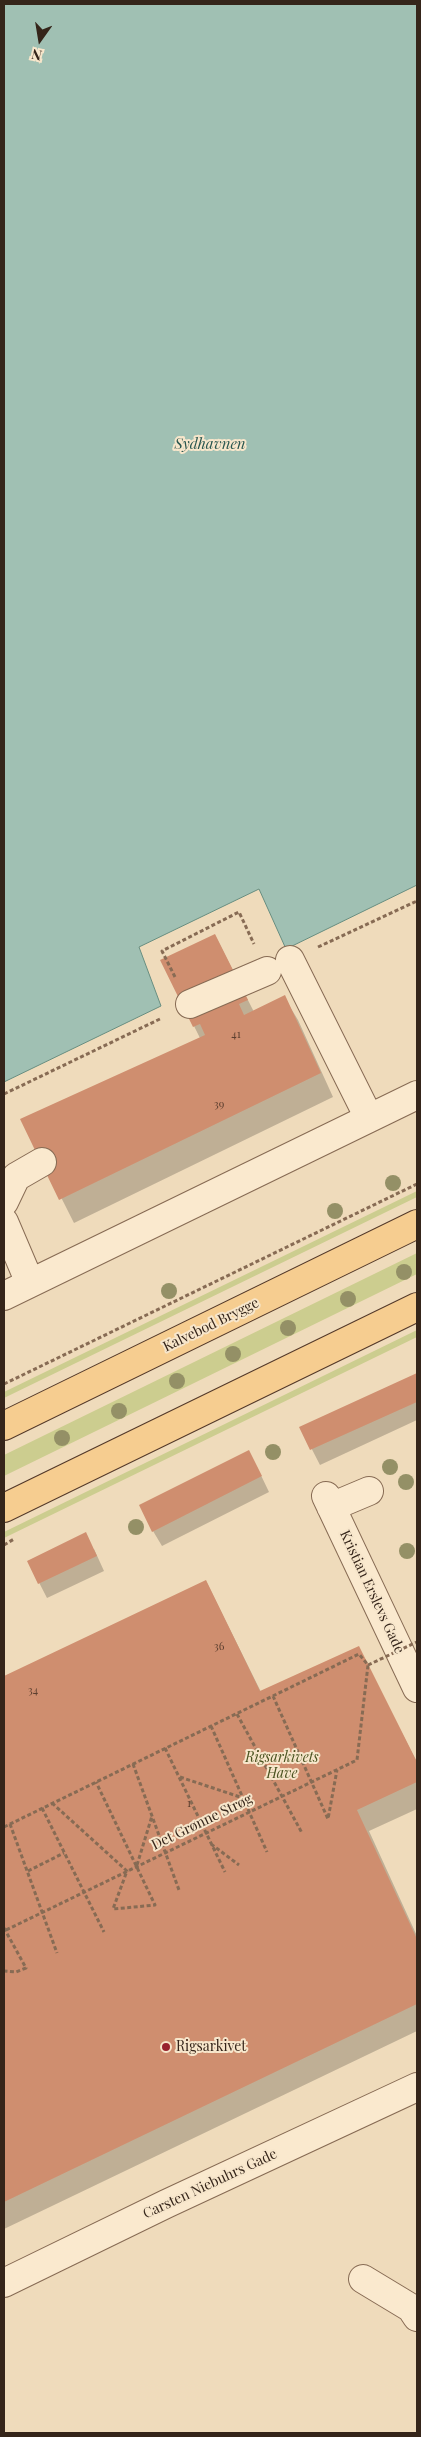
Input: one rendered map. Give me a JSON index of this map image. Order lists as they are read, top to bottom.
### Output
{
  "streets": {
    "main road": ["Kalvebod Brygge"],
    "street": ["Kristian Erslevs Gade", "Carsten Niebuhrs Gade"],
    "path": ["Det Grønne Strøg"]
  },
  "water": ["Sydhavnen"],
  "parks": ["Rigsarkivets Have"],
  "places": ["Rigsarkivet"],
  "house_numbers": [
    "41",
    "39",
    "36",
    "34",
    "1"
  ],
  "north": "bottom"
}
